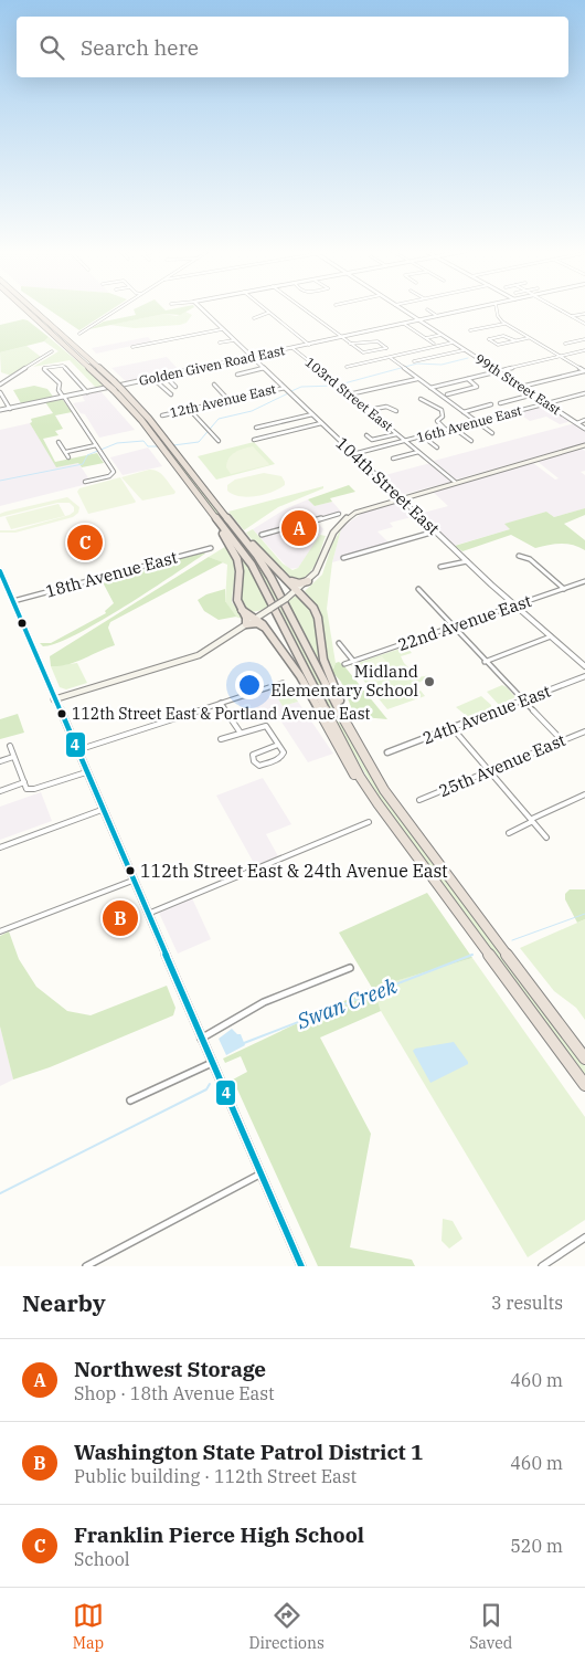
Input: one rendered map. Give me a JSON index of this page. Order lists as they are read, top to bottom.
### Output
{
  "streets": {
    "street": [
      "Golden Given Road East",
      "99th Street East",
      "103rd Street East",
      "12th Avenue East",
      "16th Avenue East",
      "104th Street East",
      "18th Avenue East",
      "22nd Avenue East",
      "24th Avenue East",
      "25th Avenue East"
    ]
  },
  "crossings": [
    ["Golden Given Road East", "99th Street East"],
    ["Golden Given Road East", "103rd Street East"],
    ["Golden Given Road East", "104th Street East"],
    ["99th Street East", "16th Avenue East"],
    ["103rd Street East", "16th Avenue East"],
    ["12th Avenue East", "104th Street East"],
    ["16th Avenue East", "104th Street East"],
    ["104th Street East", "22nd Avenue East"]
  ],
  "water": ["Swan Creek"],
  "places": ["Midland Elementary School", "112th Street East & Portland Avenue East", "112th Street East & 24th Avenue East"],
  "lines": ["transit line 4"],
  "page": {
    "search": "Search here",
    "pins": ["A", "C", "B"],
    "heading": ["Nearby", "3 results"],
    "list": [
      {
        "mark": "A",
        "name": "Northwest Storage",
        "note": "Shop · 18th Avenue East",
        "value": "460 m"
      },
      {
        "mark": "B",
        "name": "Washington State Patrol District 1",
        "note": "Public building · 112th Street East",
        "value": "460 m"
      },
      {
        "mark": "C",
        "name": "Franklin Pierce High School",
        "note": "School",
        "value": "520 m"
      }
    ],
    "nav": ["Map", "Directions", "Saved"]
  }
}
